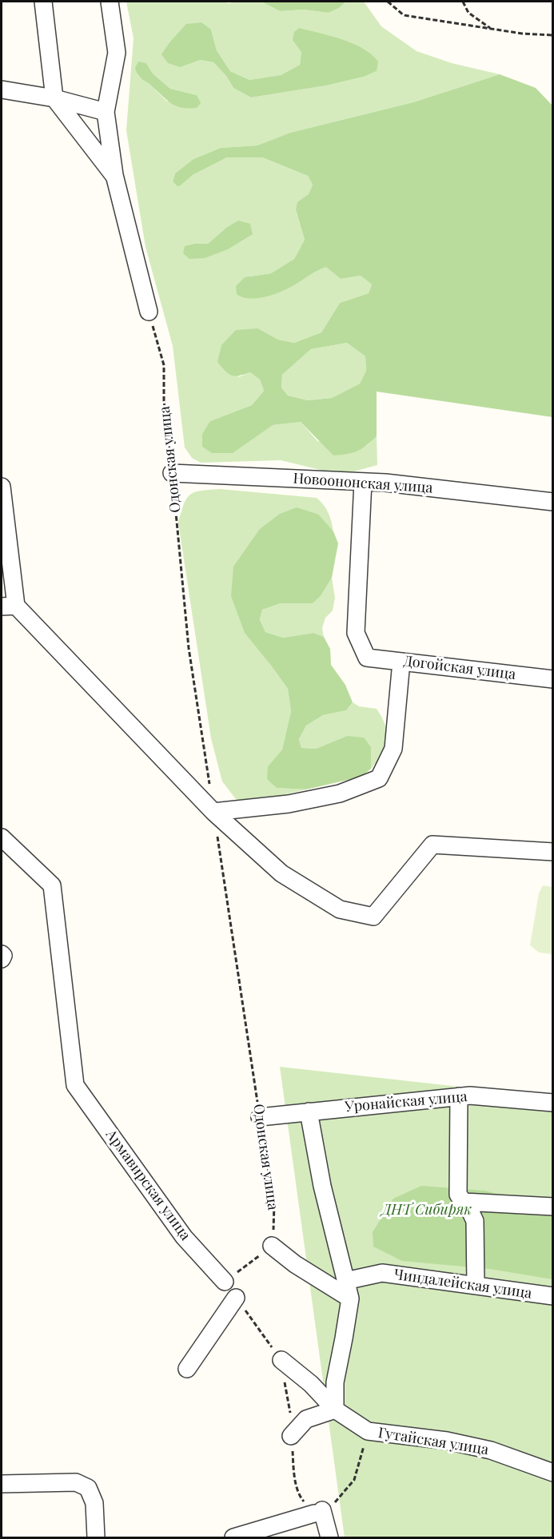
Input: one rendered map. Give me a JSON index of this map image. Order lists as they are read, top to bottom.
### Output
{
  "streets": {
    "street": [
      "Новоононская улица",
      "Догойская улица",
      "Уронайская улица",
      "Армавирская улица",
      "Чиндалейская улица",
      "Гутайская улица"
    ],
    "path": ["Одонская улица"]
  },
  "crossings": [
    ["Одонская улица", "Новоононская улица"],
    ["Одонская улица", "Уронайская улица"],
    ["Новоононская улица", "Догойская улица"]
  ],
  "parks": ["ДНТ Сибиряк"]
}
